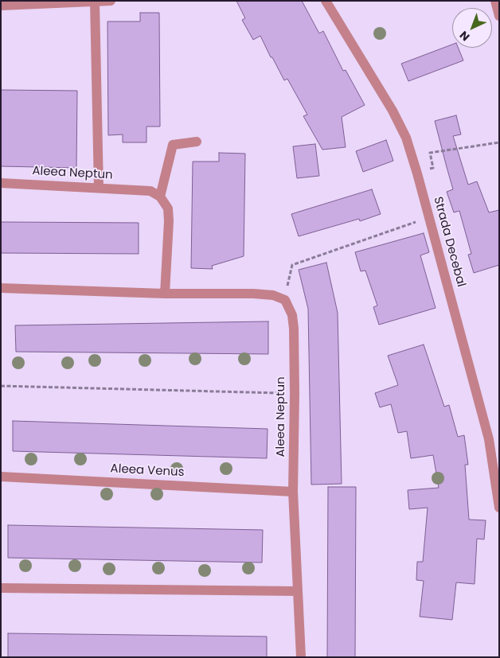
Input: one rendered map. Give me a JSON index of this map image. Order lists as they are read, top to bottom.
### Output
{
  "streets": {
    "street": ["Aleea Neptun", "Strada Decebal", "Aleea Venus"]
  },
  "crossings": [
    ["Aleea Neptun", "Aleea Venus"]
  ],
  "north": "bottom left"
}
